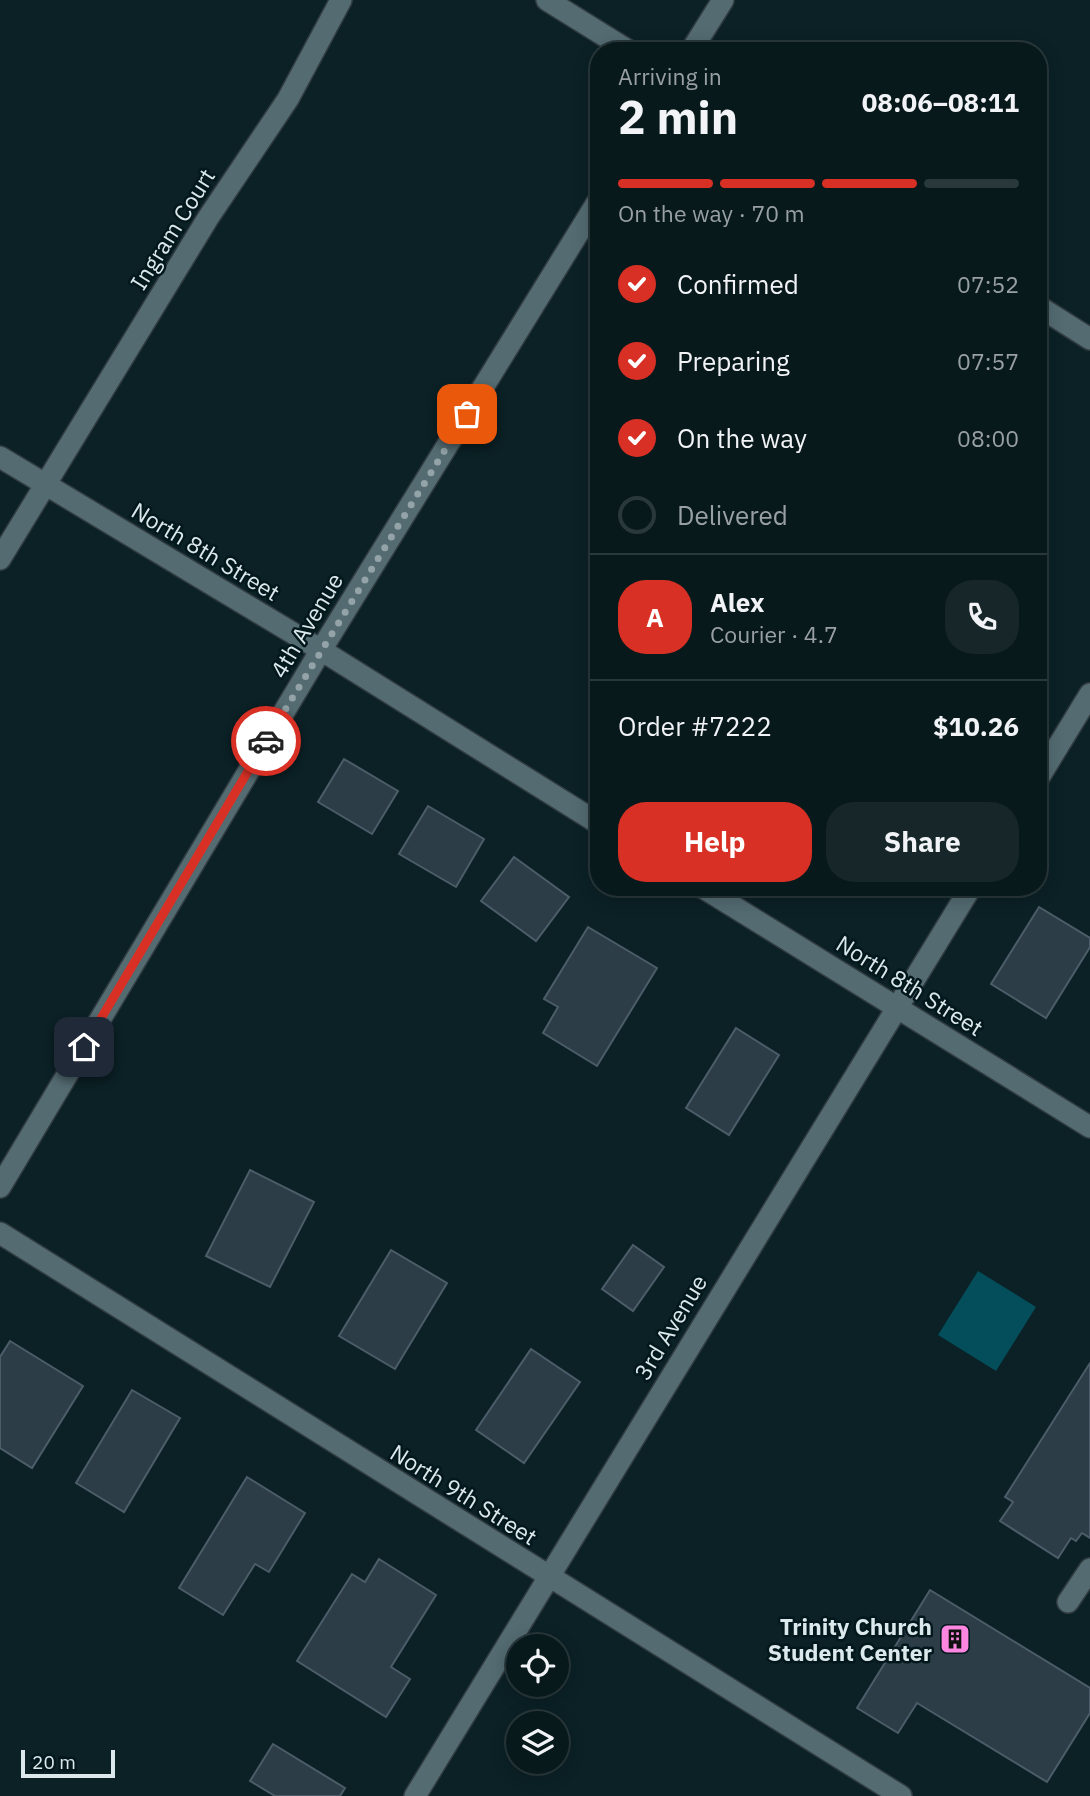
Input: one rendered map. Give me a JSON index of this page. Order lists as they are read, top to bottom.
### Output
{
  "streets": {
    "street": [
      "Ingram Court",
      "North 8th Street",
      "4th Avenue",
      "3rd Avenue",
      "North 9th Street"
    ]
  },
  "crossings": [
    ["Ingram Court", "North 8th Street"],
    ["North 8th Street", "4th Avenue"],
    ["North 8th Street", "3rd Avenue"],
    ["3rd Avenue", "North 9th Street"]
  ],
  "places": {
    "building": ["Trinity Church Student Center"]
  },
  "scale_bar": "20 m",
  "page": {
    "heading": ["2 min", "Arriving in", "08:06–08:11"],
    "panel": [
      "Alex",
      "Courier · 4.7",
      "Order #7222",
      "$10.26"
    ],
    "bar": "On the way · 70 m",
    "list": [
      ["Confirmed", "07:52"],
      ["Preparing", "07:57"],
      ["On the way", "08:00"],
      "Delivered"
    ],
    "round": "A",
    "buttons": ["Help", "Share"],
    "scale": "20 m"
  }
}
